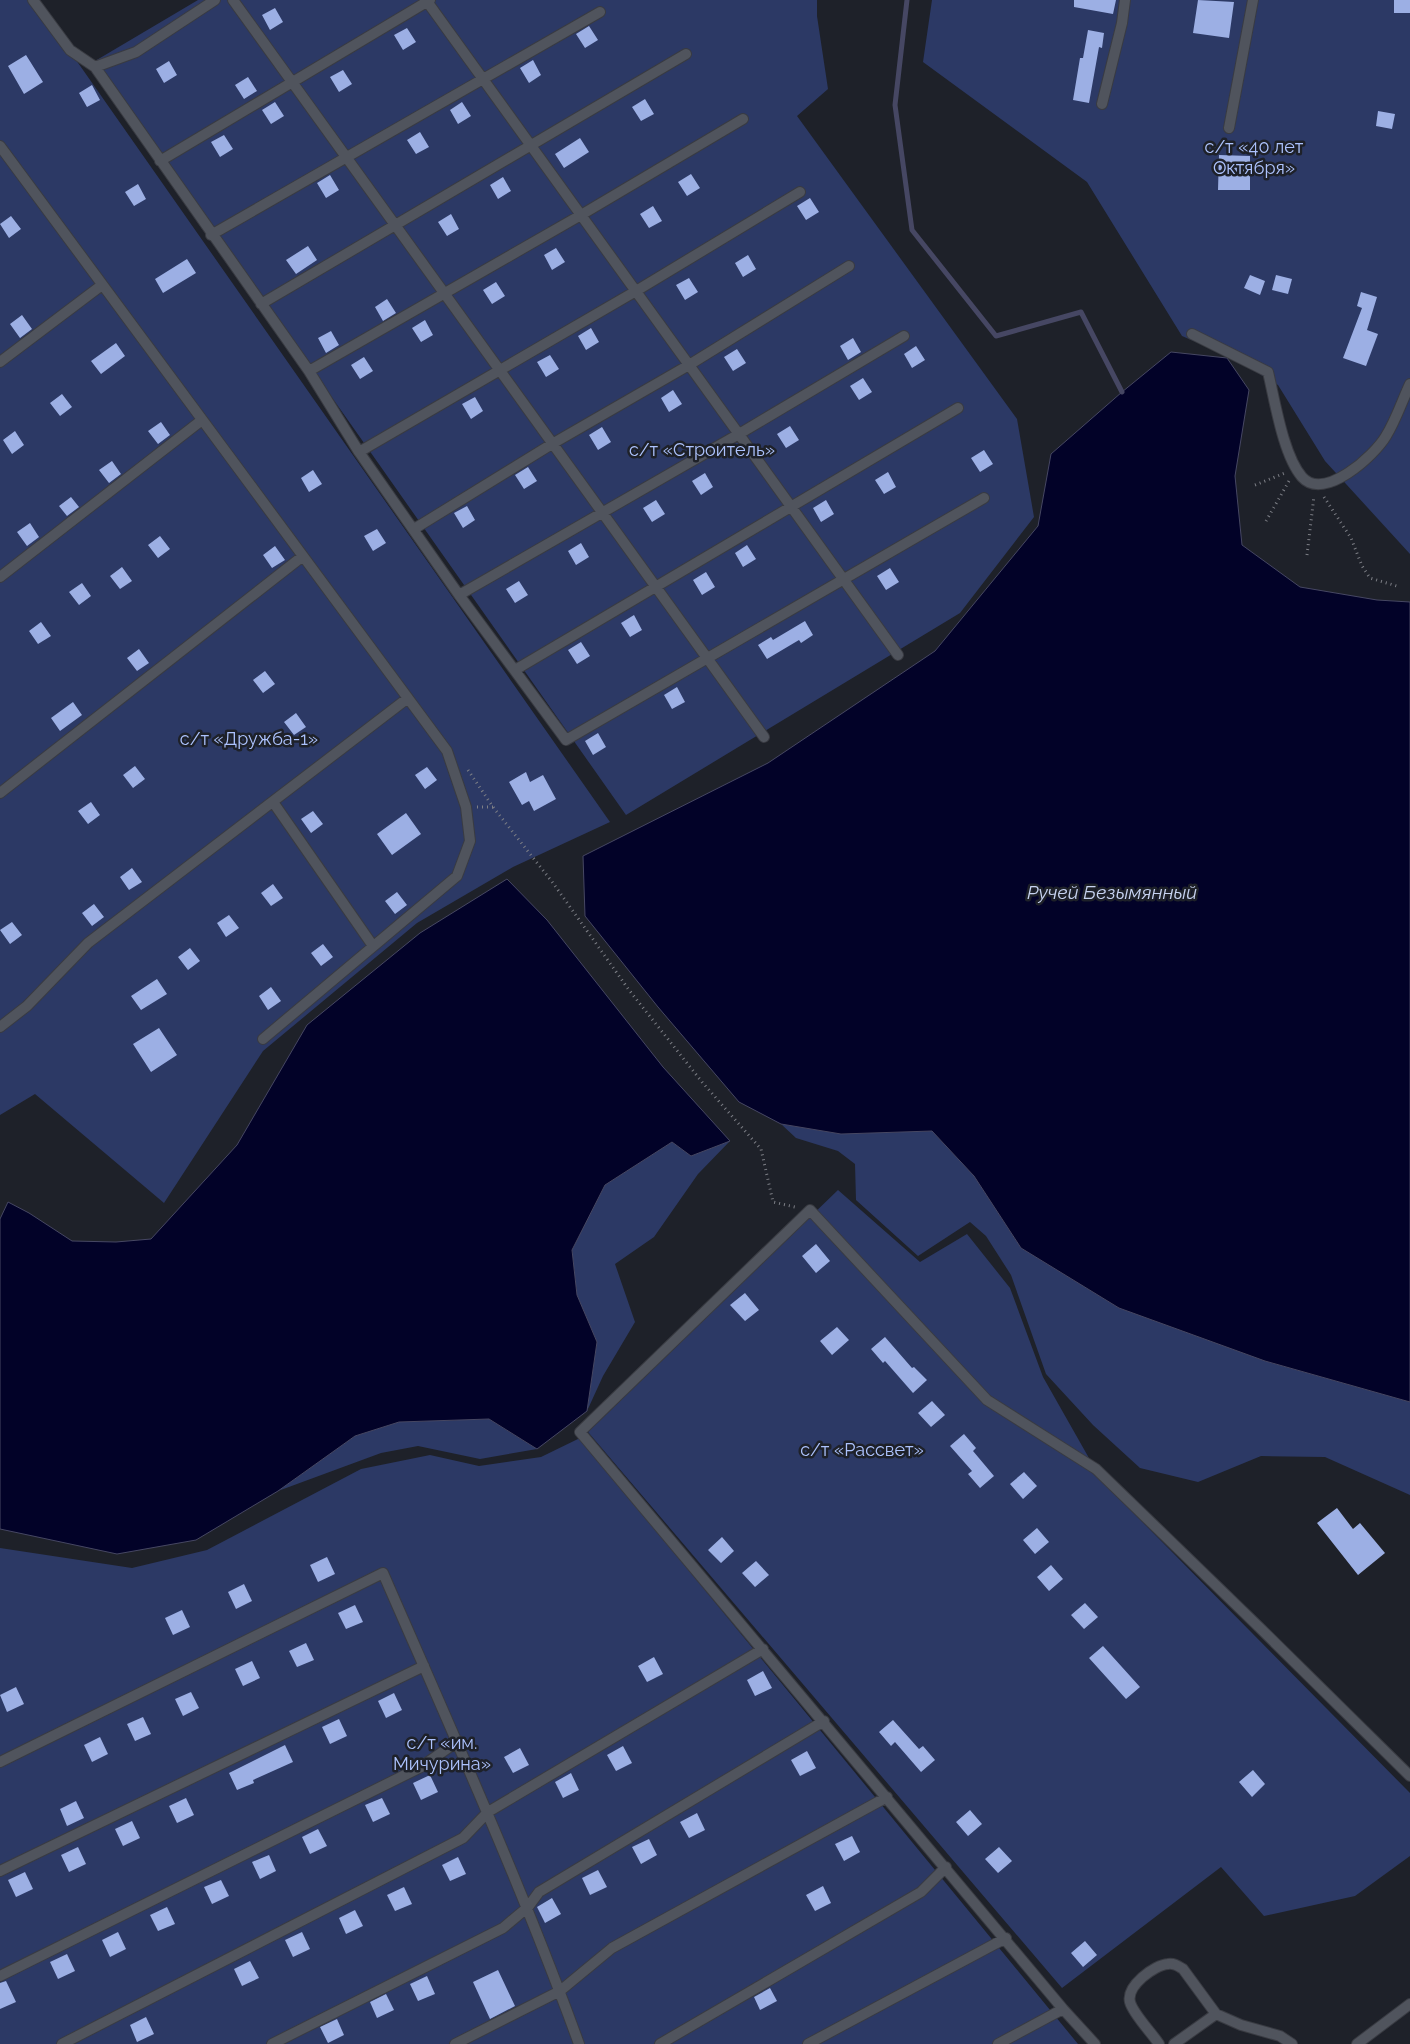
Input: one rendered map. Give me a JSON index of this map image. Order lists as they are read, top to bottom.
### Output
{
  "water": ["Ручей Безымянный"],
  "parks": [
    "с/т «40 лет Октября»",
    "с/т «Строитель»",
    "с/т «Дружба-1»",
    "с/т «Рассвет»",
    "с/т «им. Мичурина»"
  ]
}
